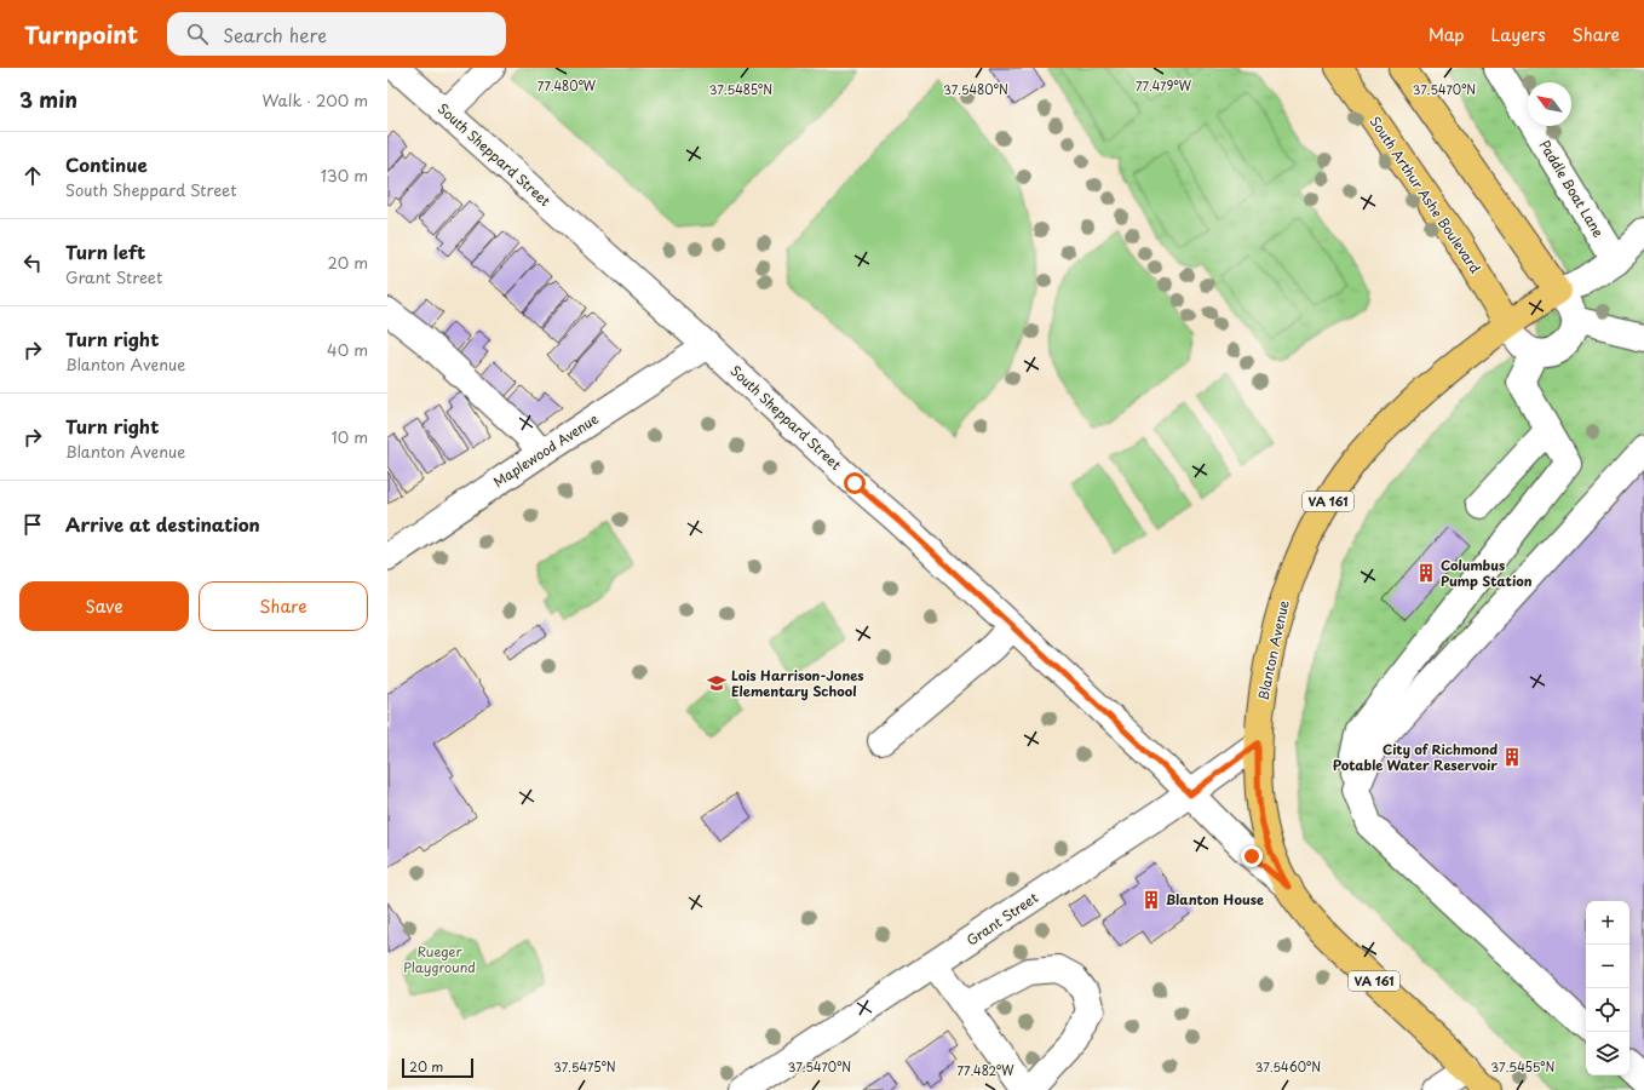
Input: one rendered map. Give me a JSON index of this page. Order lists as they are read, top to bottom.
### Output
{
  "streets": {
    "main road": ["South Arthur Ashe Boulevard", "VA 161", "Blanton Avenue"],
    "street": [
      "South Sheppard Street",
      "Paddle Boat Lane",
      "Maplewood Avenue",
      "Grant Street"
    ]
  },
  "crossings": [
    ["South Sheppard Street", "Maplewood Avenue"],
    ["South Sheppard Street", "Blanton Avenue"],
    ["South Sheppard Street", "Grant Street"],
    ["South Arthur Ashe Boulevard", "Blanton Avenue"],
    ["Blanton Avenue", "Grant Street"]
  ],
  "parks": ["Rueger Playground"],
  "places": {
    "building": ["Columbus Pump Station", "City of Richmond Potable Water Reservoir", "Blanton House"],
    "school or university": ["Lois Harrison-Jones Elementary School"]
  },
  "scale_bar": "20 m",
  "north": "top left",
  "page": {
    "header": "Turnpoint",
    "search": "Search here",
    "nav": ["Map", "Layers", "Share"],
    "heading": ["3 min", "Walk · 200 m"],
    "list": [
      ["Continue", "South Sheppard Street", "130 m"],
      ["Turn left", "Grant Street", "20 m"],
      ["Turn right", "Blanton Avenue", "40 m"],
      ["Turn right", "Blanton Avenue", "10 m"],
      "Arrive at destination"
    ],
    "buttons": ["Save", "Share"],
    "map_buttons": ["+", "−"],
    "scale": "20 m"
  },
  "coordinates": [
    "77.480°W",
    "77.479°W",
    "37.5485°N",
    "37.5480°N",
    "37.5470°N",
    "37.5475°N",
    "37.5460°N",
    "37.5455°N",
    "77.482°W"
  ]
}
